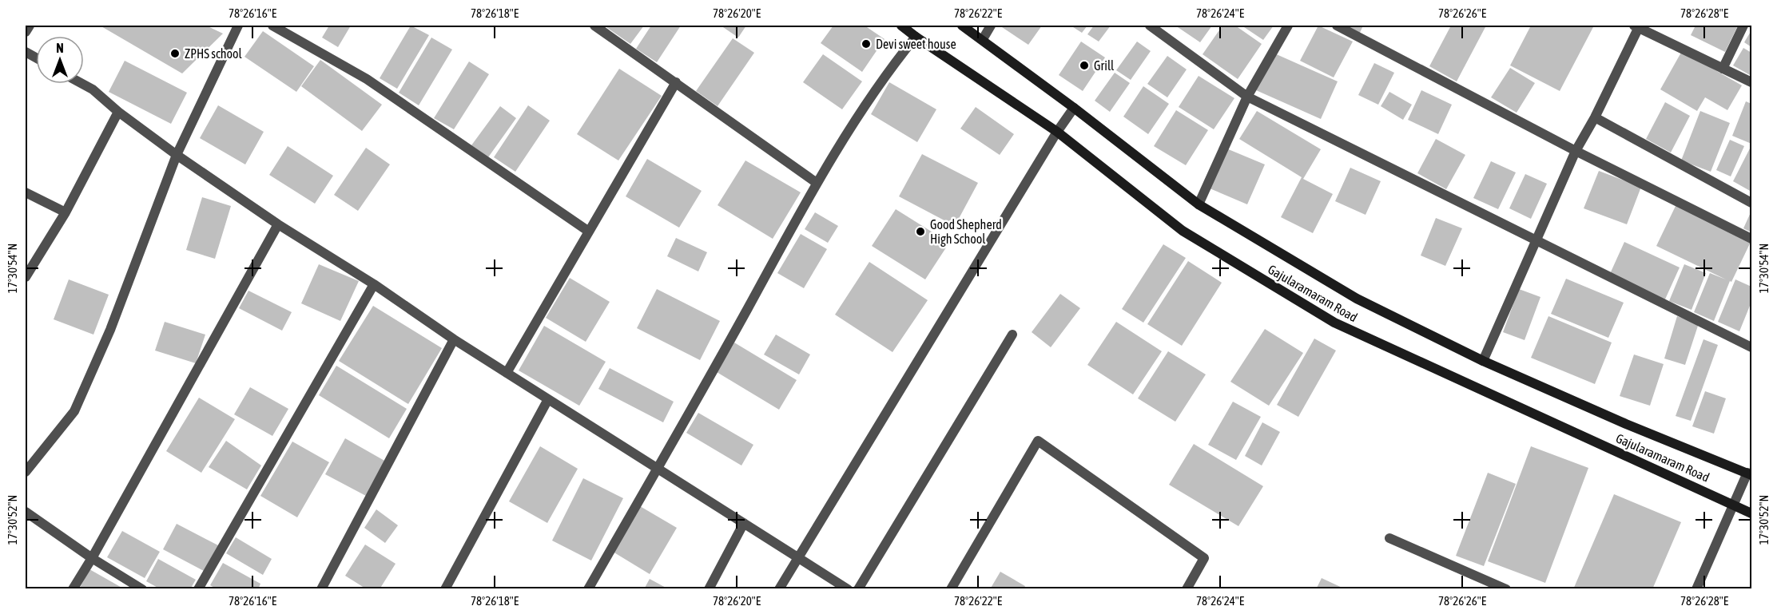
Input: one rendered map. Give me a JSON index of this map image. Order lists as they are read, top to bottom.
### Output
{
  "streets": {
    "main road": ["Gajularamaram Road"]
  },
  "places": [
    "Devi sweet house",
    "ZPHS school",
    "Grill",
    "Good Shepherd High School"
  ],
  "north": "top",
  "coordinates": [
    "78°26'16\"E",
    "78°26'18\"E",
    "78°26'20\"E",
    "78°26'22\"E",
    "78°26'24\"E",
    "78°26'26\"E",
    "78°26'28\"E",
    "17°30'54\"N",
    "17°30'52\"N"
  ]
}
